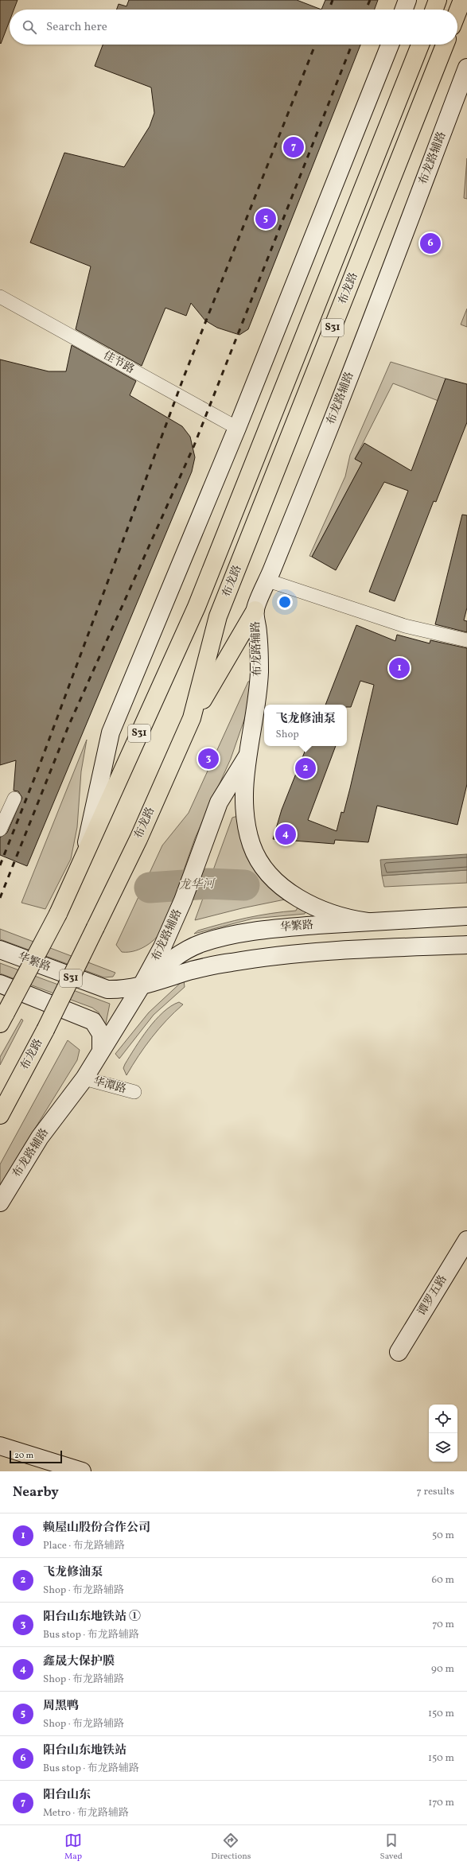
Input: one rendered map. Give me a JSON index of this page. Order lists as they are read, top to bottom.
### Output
{
  "streets": {
    "main road": [
      "布龙路辅路",
      "布龙路",
      "S31",
      "华繁路",
      "谭罗五路"
    ],
    "street": ["佳节路", "华潭路"]
  },
  "crossings": [
    ["布龙路辅路", "华繁路"],
    ["布龙路辅路", "华潭路"]
  ],
  "water": ["龙华河"],
  "scale_bar": "20 m",
  "page": {
    "search": "Search here",
    "pins": [
      "7",
      "5",
      "6",
      "1",
      "3",
      "2",
      "4"
    ],
    "popup": ["飞龙修油泵", "Shop"],
    "scale": "20 m",
    "heading": ["Nearby", "7 results"],
    "list": [
      {
        "mark": "1",
        "name": "赖屋山股份合作公司",
        "note": "Place · 布龙路辅路",
        "value": "50 m"
      },
      {
        "mark": "2",
        "name": "飞龙修油泵",
        "note": "Shop · 布龙路辅路",
        "value": "60 m"
      },
      {
        "mark": "3",
        "name": "阳台山东地铁站 ①",
        "note": "Bus stop · 布龙路辅路",
        "value": "70 m"
      },
      {
        "mark": "4",
        "name": "鑫晟大保护膜",
        "note": "Shop · 布龙路辅路",
        "value": "90 m"
      },
      {
        "mark": "5",
        "name": "周黑鸭",
        "note": "Shop · 布龙路辅路",
        "value": "150 m"
      },
      {
        "mark": "6",
        "name": "阳台山东地铁站",
        "note": "Bus stop · 布龙路辅路",
        "value": "150 m"
      },
      {
        "mark": "7",
        "name": "阳台山东",
        "note": "Metro · 布龙路辅路",
        "value": "170 m"
      }
    ],
    "nav": ["Map", "Directions", "Saved"]
  }
}
